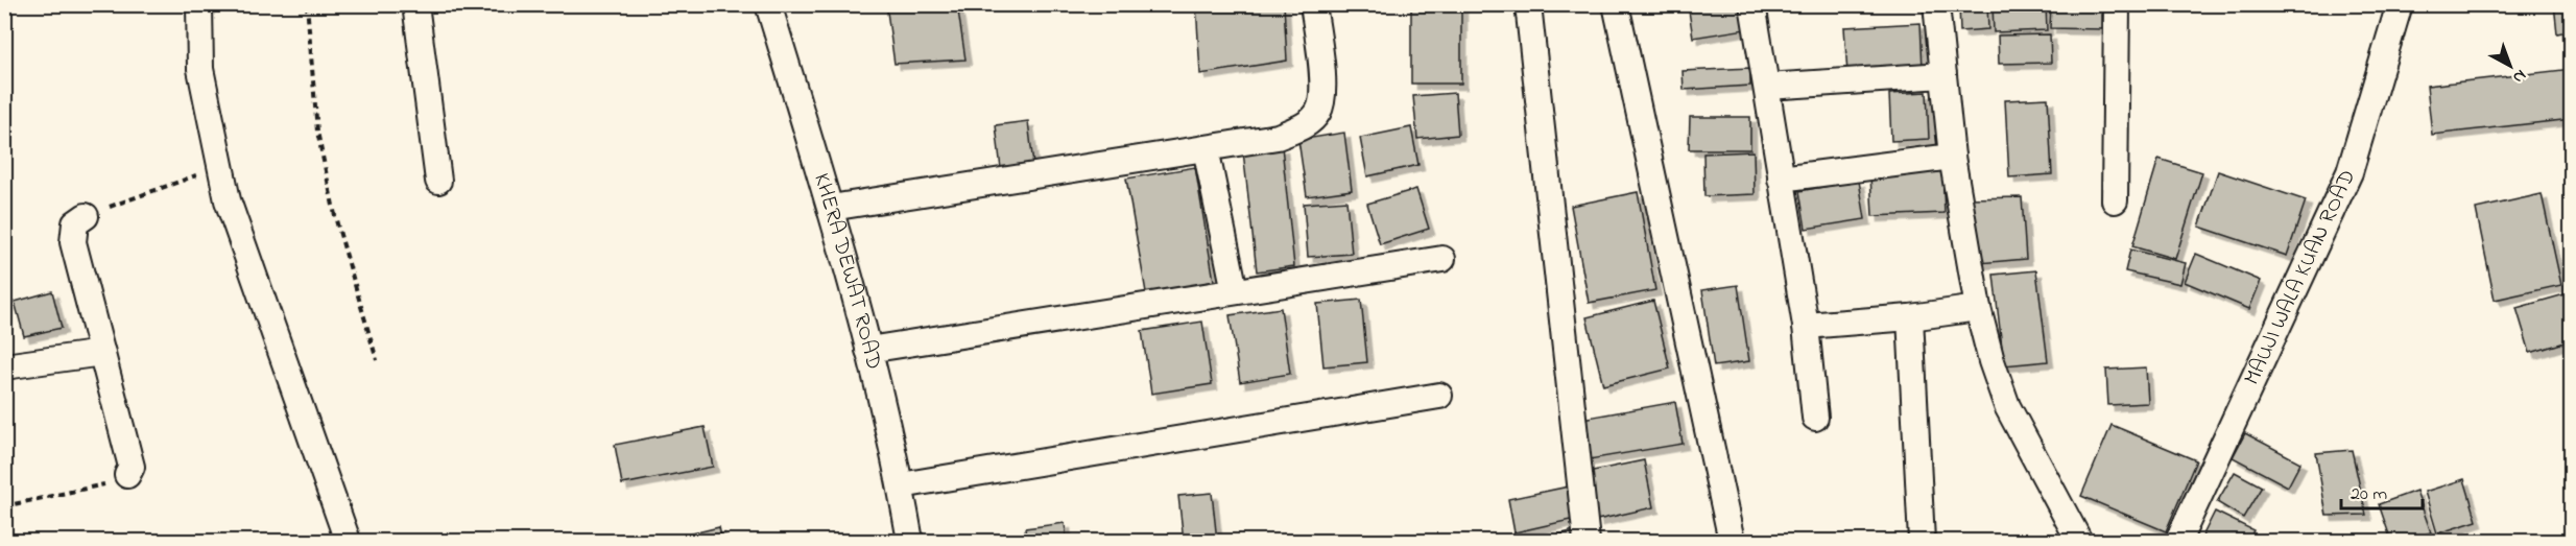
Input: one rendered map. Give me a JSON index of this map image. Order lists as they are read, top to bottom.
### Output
{
  "streets": {
    "street": ["KHERA DEWAT ROAD", "MAUJI WALA KUAN ROAD"]
  },
  "scale_bar": "20 m",
  "north": "bottom right"
}
